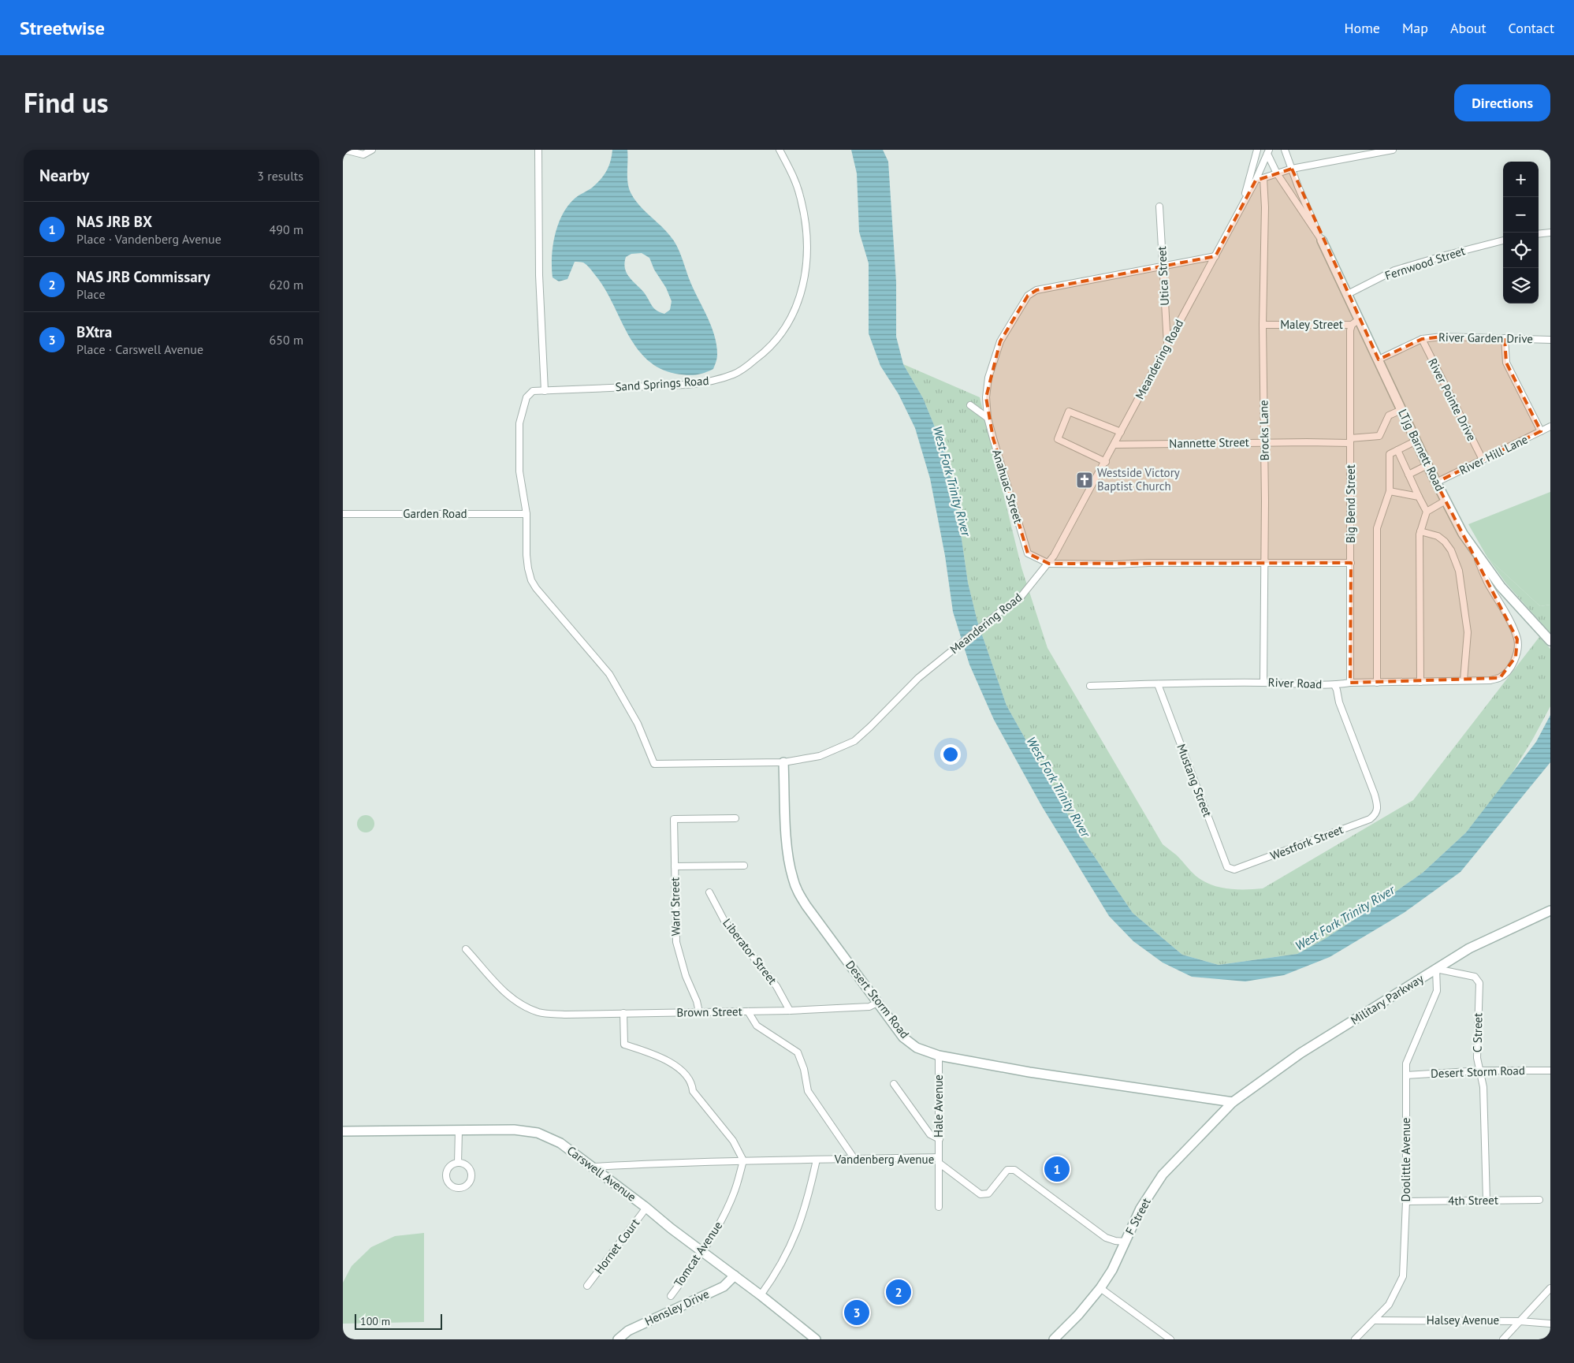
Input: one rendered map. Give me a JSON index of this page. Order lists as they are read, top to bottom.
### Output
{
  "streets": {
    "street": [
      "Fernwood Street",
      "Utica Street",
      "Maley Street",
      "River Garden Drive",
      "Meandering Road",
      "Sand Springs Road",
      "River Pointe Drive",
      "Brocks Lane",
      "Nannette Street",
      "LTjg Barnett Road",
      "River Hill Lane",
      "Anahuac Street",
      "Big Bend Street",
      "Garden Road",
      "River Road",
      "Mustang Street",
      "Westfork Street",
      "Ward Street",
      "Liberator Street",
      "Desert Storm Road",
      "Military Parkway",
      "Brown Street",
      "C Street",
      "Hale Avenue",
      "Vandenberg Avenue",
      "Doolittle Avenue",
      "Carswell Avenue",
      "4th Street",
      "F Street",
      "Hornet Court",
      "Tomcat Avenue",
      "Hensley Drive",
      "Halsey Avenue"
    ]
  },
  "crossings": [
    ["Fernwood Street", "LTjg Barnett Road"],
    ["Utica Street", "Meandering Road"],
    ["Utica Street", "Anahuac Street"],
    ["Maley Street", "Brocks Lane"],
    ["Maley Street", "LTjg Barnett Road"],
    ["Maley Street", "Big Bend Street"],
    ["River Garden Drive", "River Pointe Drive"],
    ["River Garden Drive", "LTjg Barnett Road"],
    ["Meandering Road", "Sand Springs Road"],
    ["Meandering Road", "Nannette Street"],
    ["Meandering Road", "LTjg Barnett Road"],
    ["Meandering Road", "Anahuac Street"],
    ["Meandering Road", "Desert Storm Road"],
    ["Sand Springs Road", "Garden Road"],
    ["River Pointe Drive", "River Hill Lane"],
    ["Brocks Lane", "Nannette Street"],
    ["Brocks Lane", "Anahuac Street"],
    ["Brocks Lane", "River Road"],
    ["Nannette Street", "LTjg Barnett Road"],
    ["Nannette Street", "Big Bend Street"],
    ["LTjg Barnett Road", "River Hill Lane"],
    ["LTjg Barnett Road", "Big Bend Street"],
    ["LTjg Barnett Road", "River Road"],
    ["Anahuac Street", "Big Bend Street"],
    ["Big Bend Street", "River Road"],
    ["River Road", "Mustang Street"],
    ["River Road", "Westfork Street"],
    ["Mustang Street", "Westfork Street"],
    ["Ward Street", "Brown Street"],
    ["Liberator Street", "Brown Street"],
    ["Desert Storm Road", "Military Parkway"],
    ["Desert Storm Road", "Brown Street"],
    ["Desert Storm Road", "C Street"],
    ["Desert Storm Road", "Hale Avenue"],
    ["Desert Storm Road", "Doolittle Avenue"],
    ["Desert Storm Road", "F Street"],
    ["Military Parkway", "C Street"],
    ["Military Parkway", "Doolittle Avenue"],
    ["Military Parkway", "F Street"],
    ["C Street", "Doolittle Avenue"],
    ["C Street", "4th Street"],
    ["Hale Avenue", "Vandenberg Avenue"],
    ["Vandenberg Avenue", "Carswell Avenue"],
    ["Vandenberg Avenue", "F Street"],
    ["Vandenberg Avenue", "Tomcat Avenue"],
    ["Doolittle Avenue", "4th Street"],
    ["Doolittle Avenue", "Halsey Avenue"],
    ["Carswell Avenue", "Hornet Court"],
    ["Carswell Avenue", "Tomcat Avenue"],
    ["Carswell Avenue", "Hensley Drive"]
  ],
  "water": ["West Fork Trinity River"],
  "places": {
    "church": ["Westside Victory Baptist Church"]
  },
  "scale_bar": "100 m",
  "page": {
    "header": "Streetwise",
    "nav": [
      "Home",
      "Map",
      "About",
      "Contact"
    ],
    "title": "Find us",
    "buttons": "Directions",
    "heading": ["Nearby", "3 results"],
    "map_buttons": ["+", "−"],
    "list": [
      {
        "mark": "1",
        "name": "NAS JRB BX",
        "note": "Place · Vandenberg Avenue",
        "value": "490 m"
      },
      {
        "mark": "2",
        "name": "NAS JRB Commissary",
        "note": "Place",
        "value": "620 m"
      },
      {
        "mark": "3",
        "name": "BXtra",
        "note": "Place · Carswell Avenue",
        "value": "650 m"
      }
    ],
    "pins": ["1", "2", "3"],
    "scale": "100 m"
  }
}
